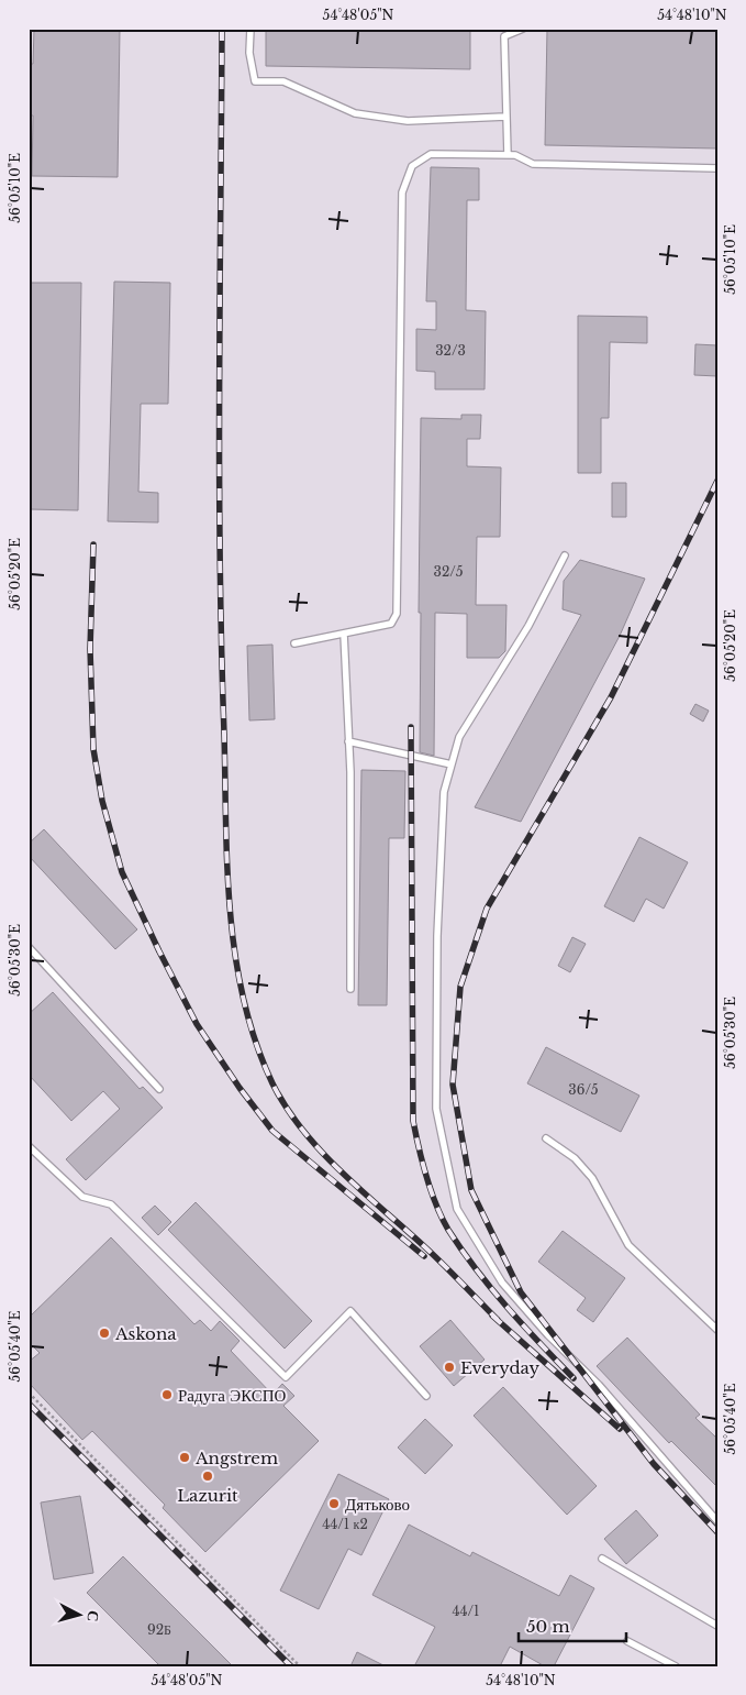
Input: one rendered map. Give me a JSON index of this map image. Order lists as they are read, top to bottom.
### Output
{
  "places": [
    "Askona",
    "Everyday",
    "Радуга ЭКСПО",
    "Angstrem",
    "Lazurit",
    "Дятьково"
  ],
  "house_numbers": [
    "32/3",
    "32/5",
    "36/5",
    "44/1 к2",
    "44/1",
    "92Б"
  ],
  "scale_bar": "50 m",
  "north": "right",
  "coordinates": [
    "54°48'05\"N",
    "54°48'10\"N",
    "56°05'10\"E",
    "56°05'20\"E",
    "56°05'30\"E",
    "56°05'40\"E"
  ]
}
